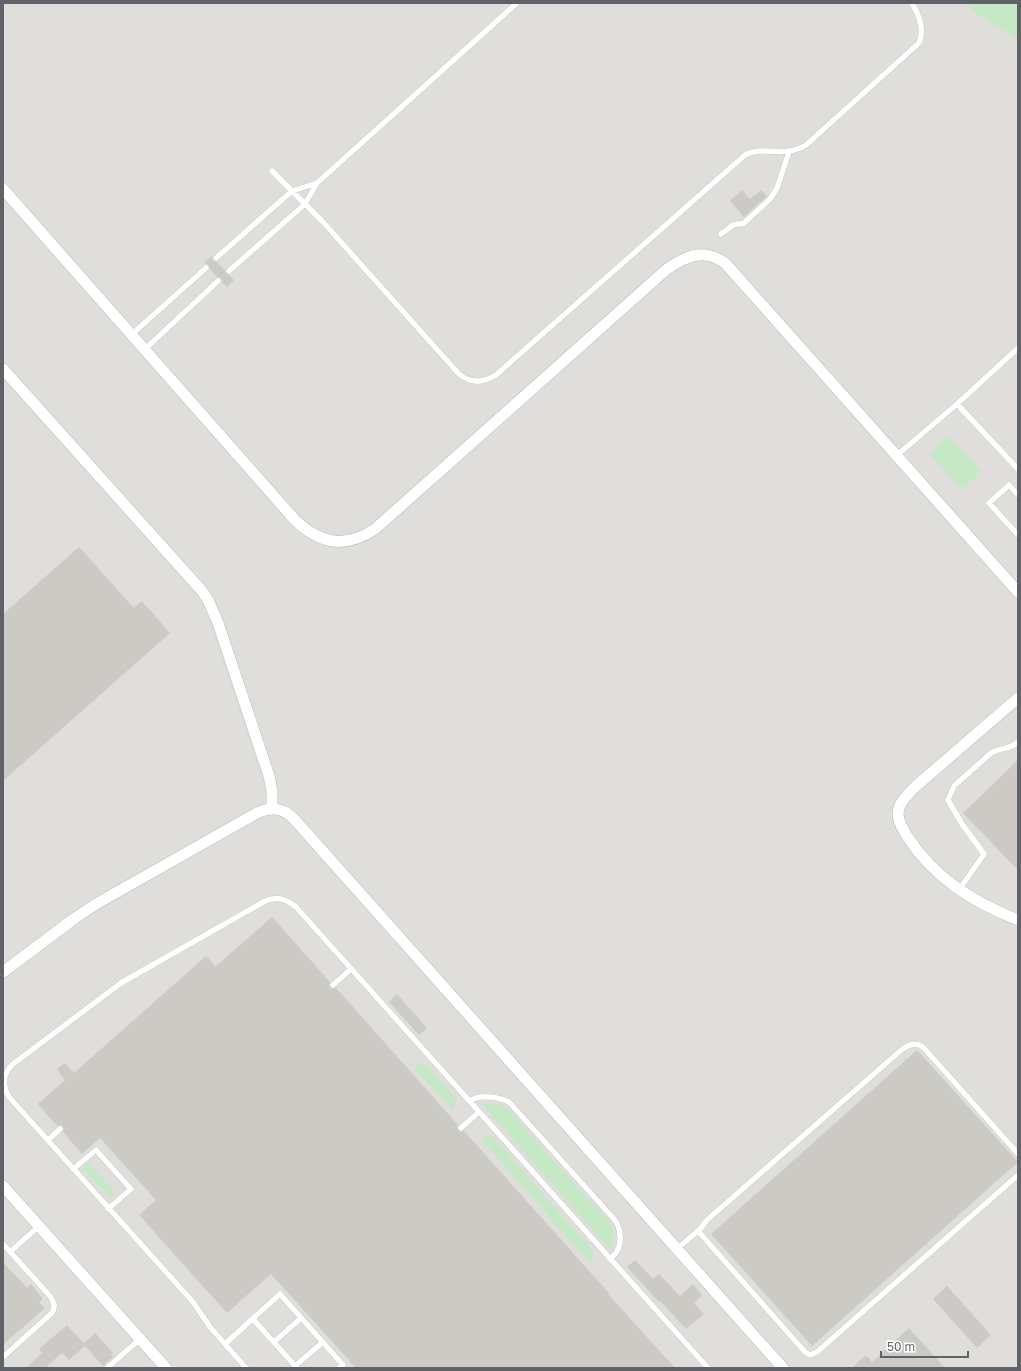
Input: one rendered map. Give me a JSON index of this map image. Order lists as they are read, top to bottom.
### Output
{
  "scale_bar": "50 m"
}
